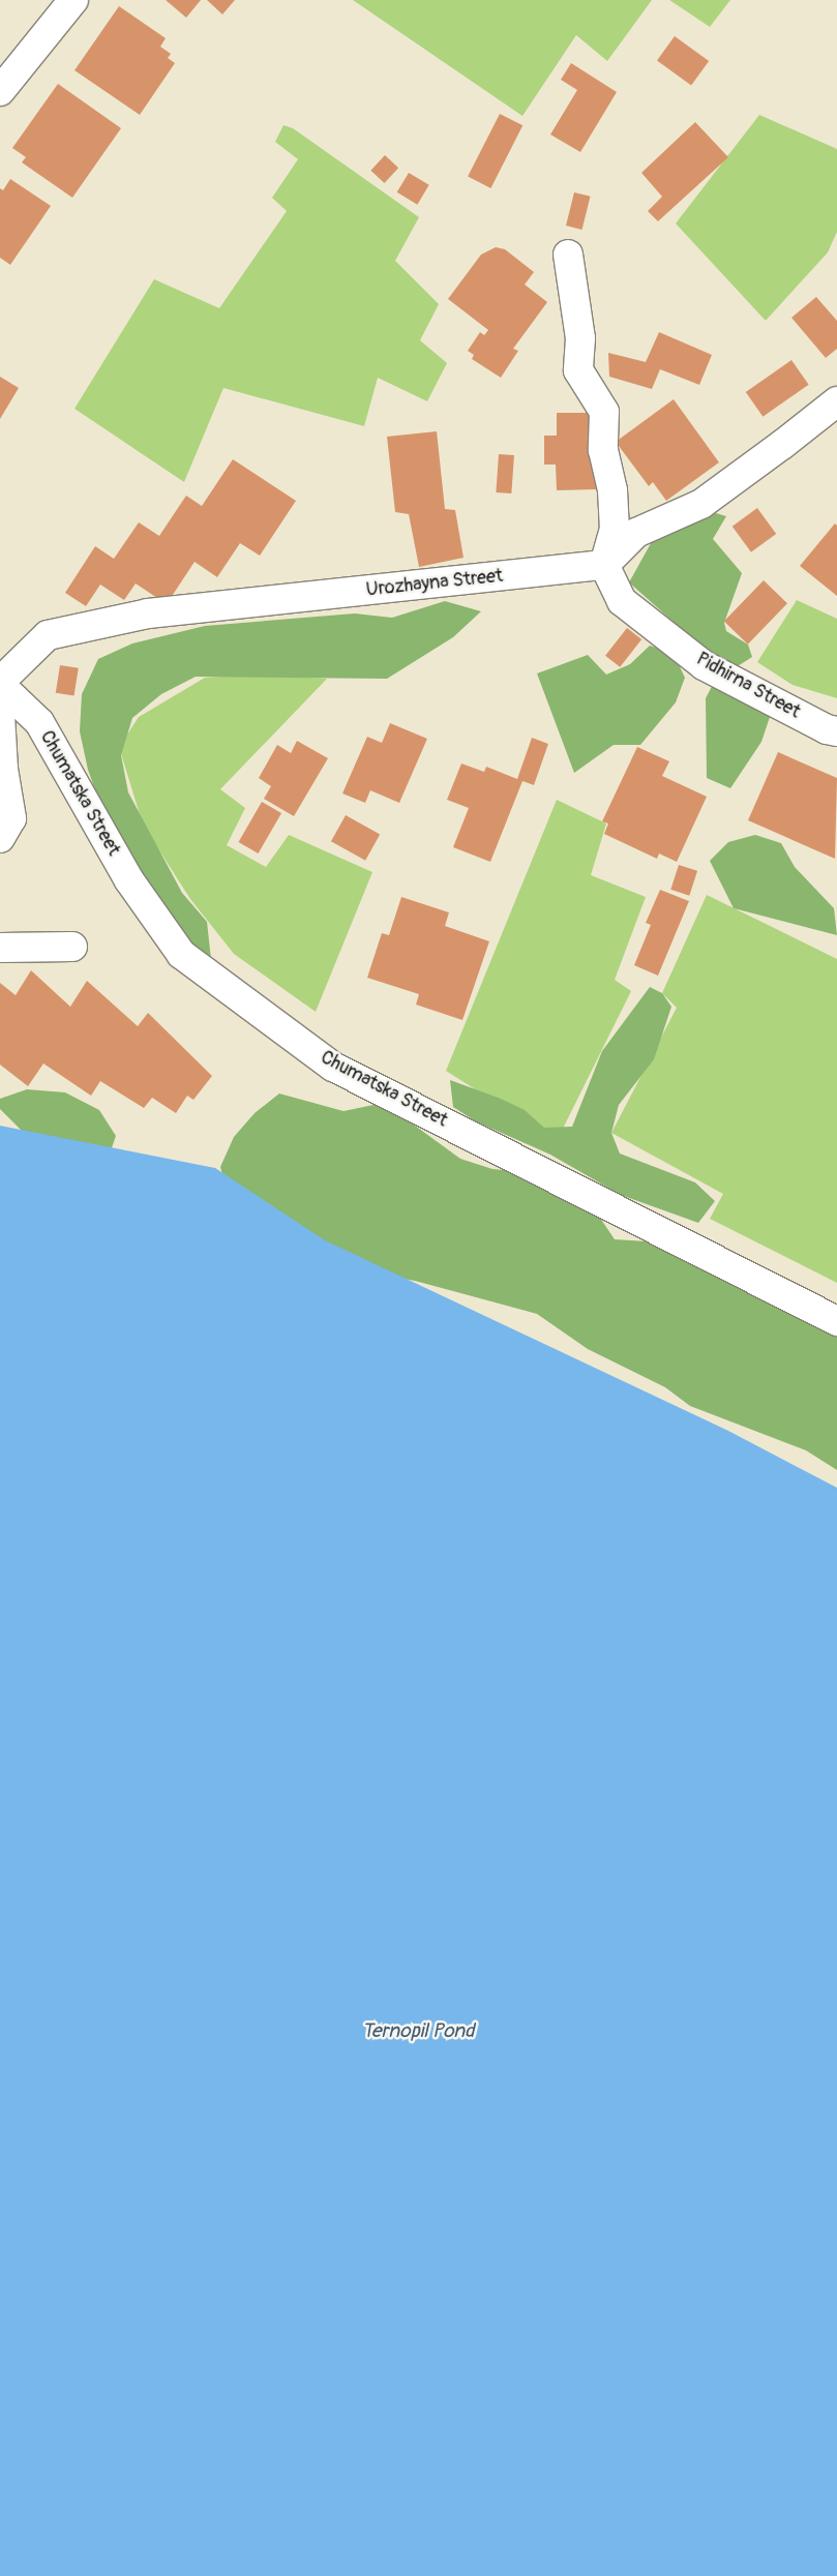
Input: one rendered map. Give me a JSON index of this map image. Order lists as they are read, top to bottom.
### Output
{
  "streets": {
    "street": ["Urozhayna Street", "Pidhirna Street", "Chumatska Street"]
  },
  "crossings": [
    ["Urozhayna Street", "Pidhirna Street"],
    ["Urozhayna Street", "Chumatska Street"]
  ],
  "water": ["Ternopil Pond"]
}
